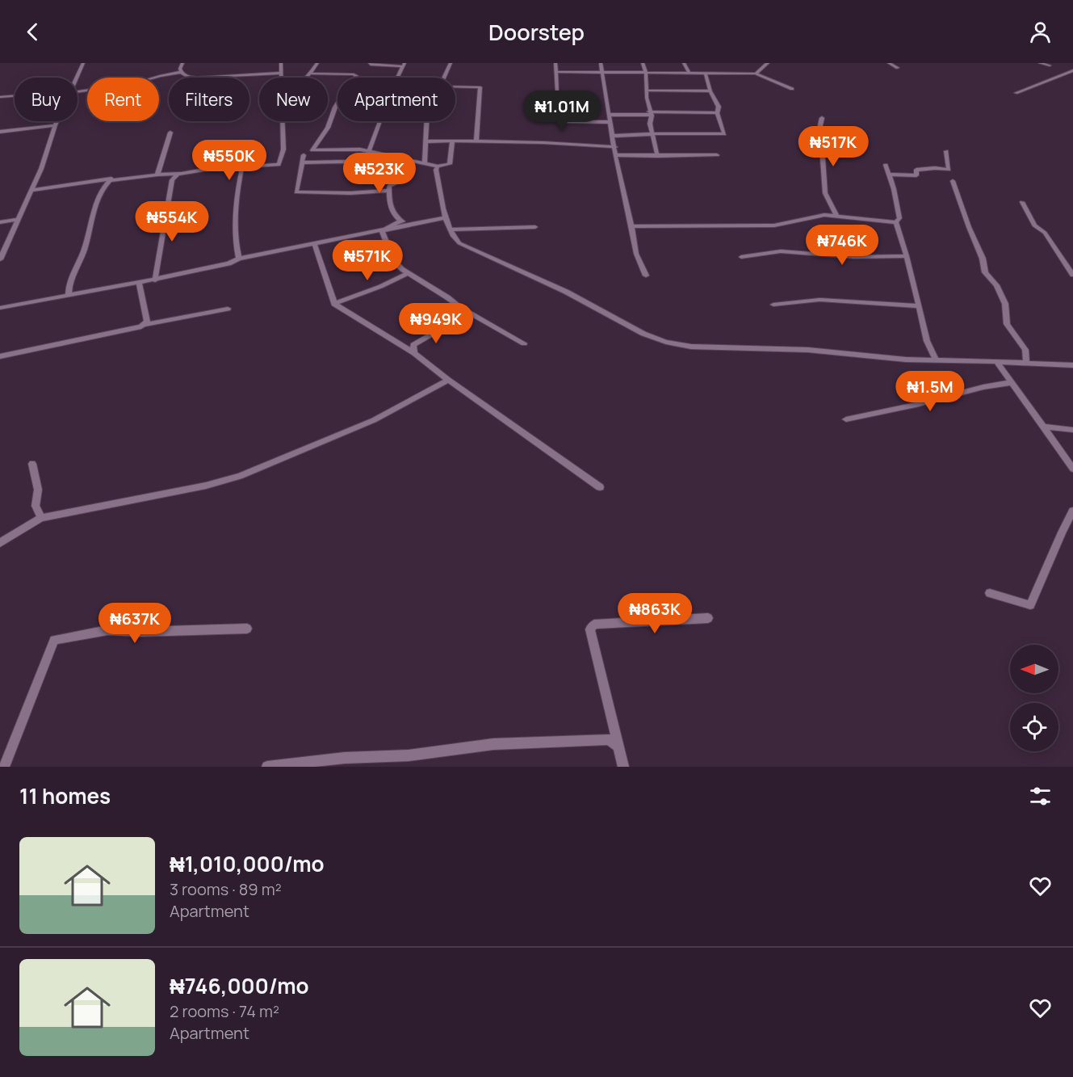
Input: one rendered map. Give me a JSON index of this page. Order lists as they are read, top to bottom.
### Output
{
  "north": "left",
  "page": {
    "header": "Doorstep",
    "chip": [
      "Buy",
      "Rent",
      "Filters",
      "New",
      "Apartment"
    ],
    "price": [
      "₦1.01M",
      "₦517K",
      "₦550K",
      "₦523K",
      "₦554K",
      "₦746K",
      "₦571K",
      "₦949K",
      "₦1.5M",
      "₦863K",
      "₦637K"
    ],
    "heading": "11 homes",
    "list": [
      {
        "name": "₦1,010,000/mo",
        "note": "3 rooms · 89 m² · Apartment"
      },
      {
        "name": "₦746,000/mo",
        "note": "2 rooms · 74 m² · Apartment"
      }
    ]
  }
}
